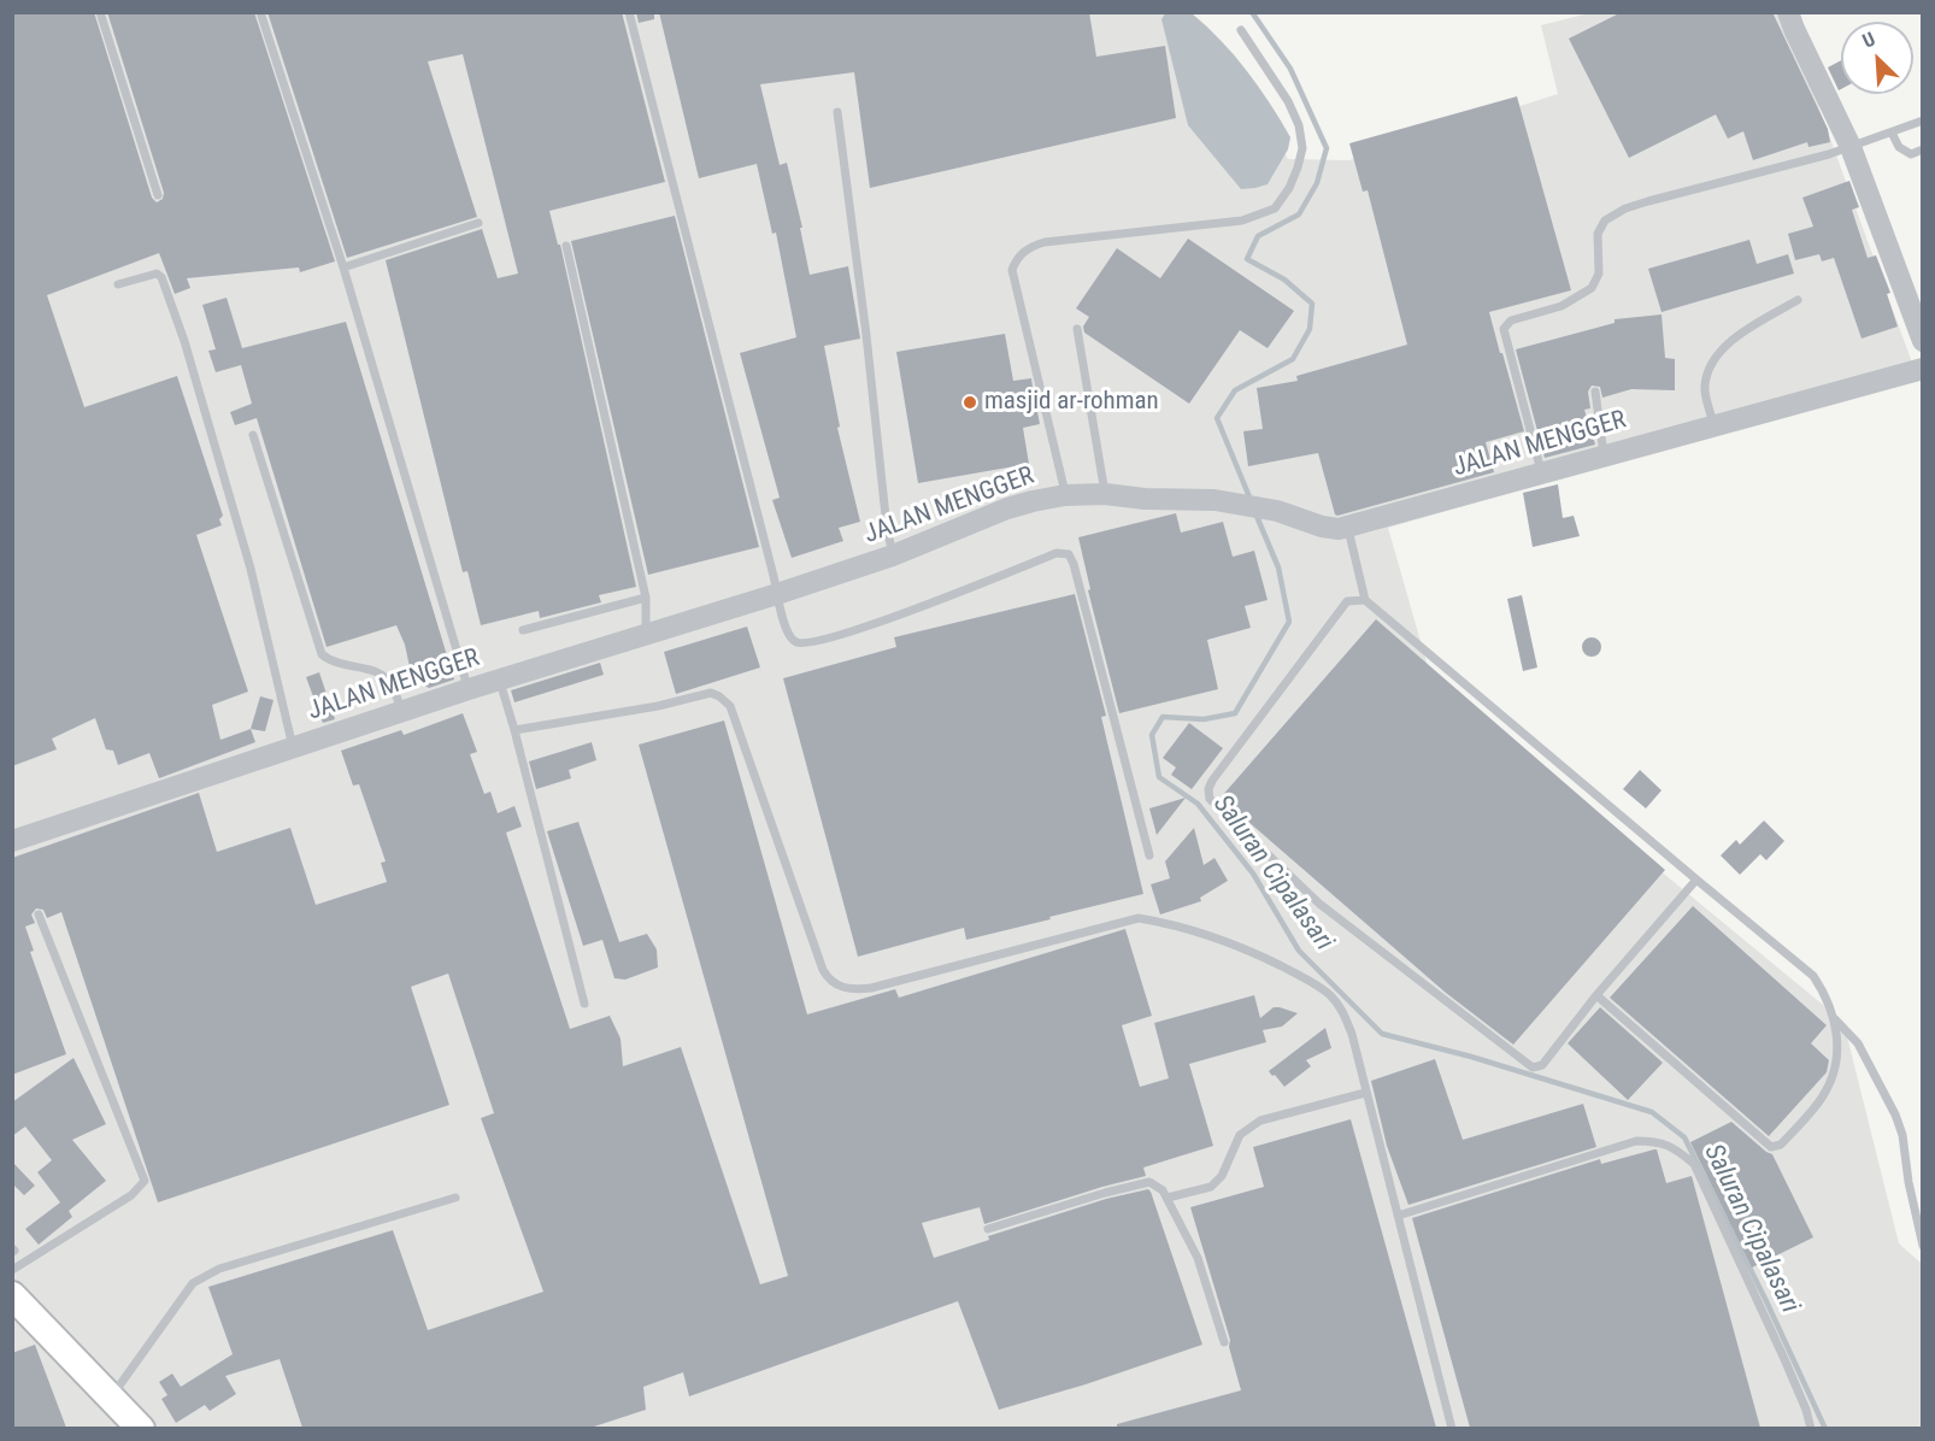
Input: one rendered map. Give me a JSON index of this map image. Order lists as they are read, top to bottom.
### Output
{
  "streets": {
    "street": ["JALAN MENGGER"]
  },
  "water": ["Saluran Cipalasari"],
  "places": ["masjid ar-rohman"],
  "north": "top left"
}
